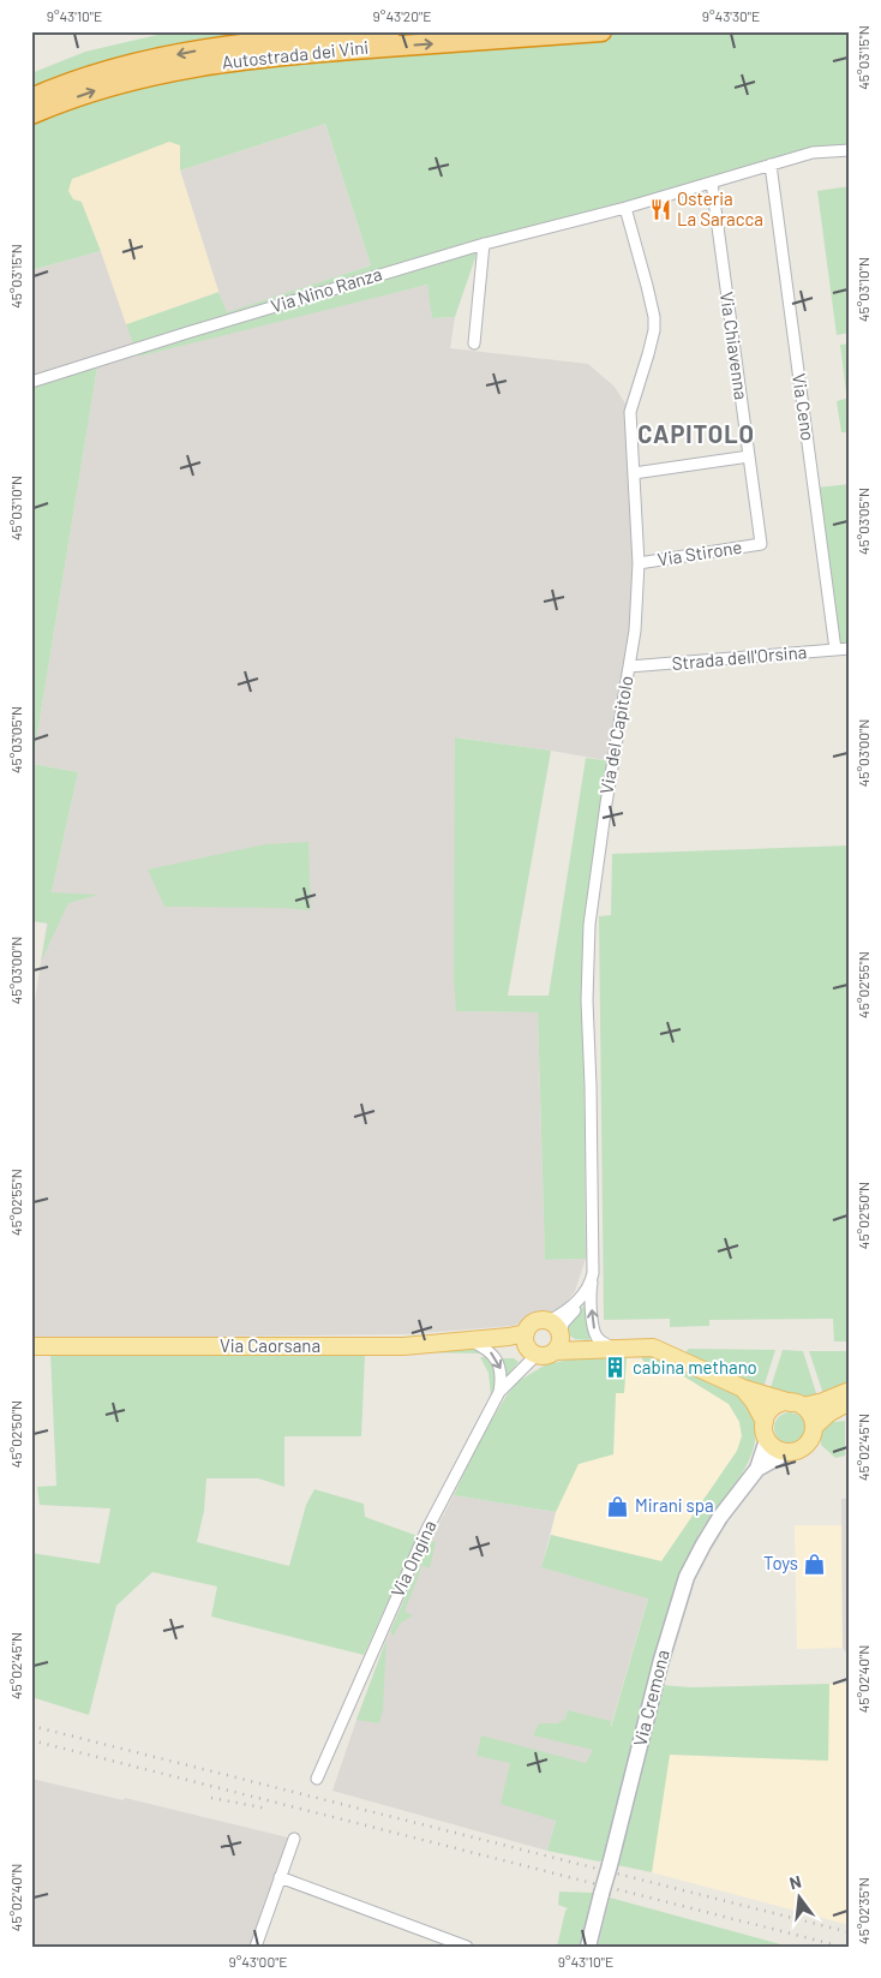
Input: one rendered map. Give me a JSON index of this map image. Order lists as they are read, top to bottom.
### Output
{
  "streets": {
    "highway": ["Autostrada dei Vini"],
    "main road": ["Via Caorsana", "Via Cremona"],
    "street": [
      "Via Nino Ranza",
      "Via Chiavenna",
      "Via Ceno",
      "Via Stirone",
      "Strada dell'Orsina",
      "Via del Capitolo",
      "Via Ongina"
    ]
  },
  "crossings": [
    ["Via Nino Ranza", "Via Chiavenna"],
    ["Via Nino Ranza", "Via Ceno"],
    ["Via Nino Ranza", "Via del Capitolo"],
    ["Via Chiavenna", "Via Stirone"],
    ["Via Ceno", "Strada dell'Orsina"],
    ["Via Stirone", "Via del Capitolo"],
    ["Strada dell'Orsina", "Via del Capitolo"]
  ],
  "districts": ["CAPITOLO"],
  "places": {
    "restaurant": ["Osteria La Saracca"],
    "building": ["cabina methano"],
    "shop": ["Mirani spa", "Toys"]
  },
  "north": "top",
  "coordinates": [
    "9°43'10\"E",
    "9°43'20\"E",
    "9°43'30\"E",
    "45°03'15\"N",
    "45°03'10\"N",
    "45°03'05\"N",
    "45°03'00\"N",
    "45°02'55\"N",
    "45°02'50\"N",
    "45°02'45\"N",
    "45°02'40\"N",
    "45°02'35\"N",
    "9°43'00\"E"
  ]
}
